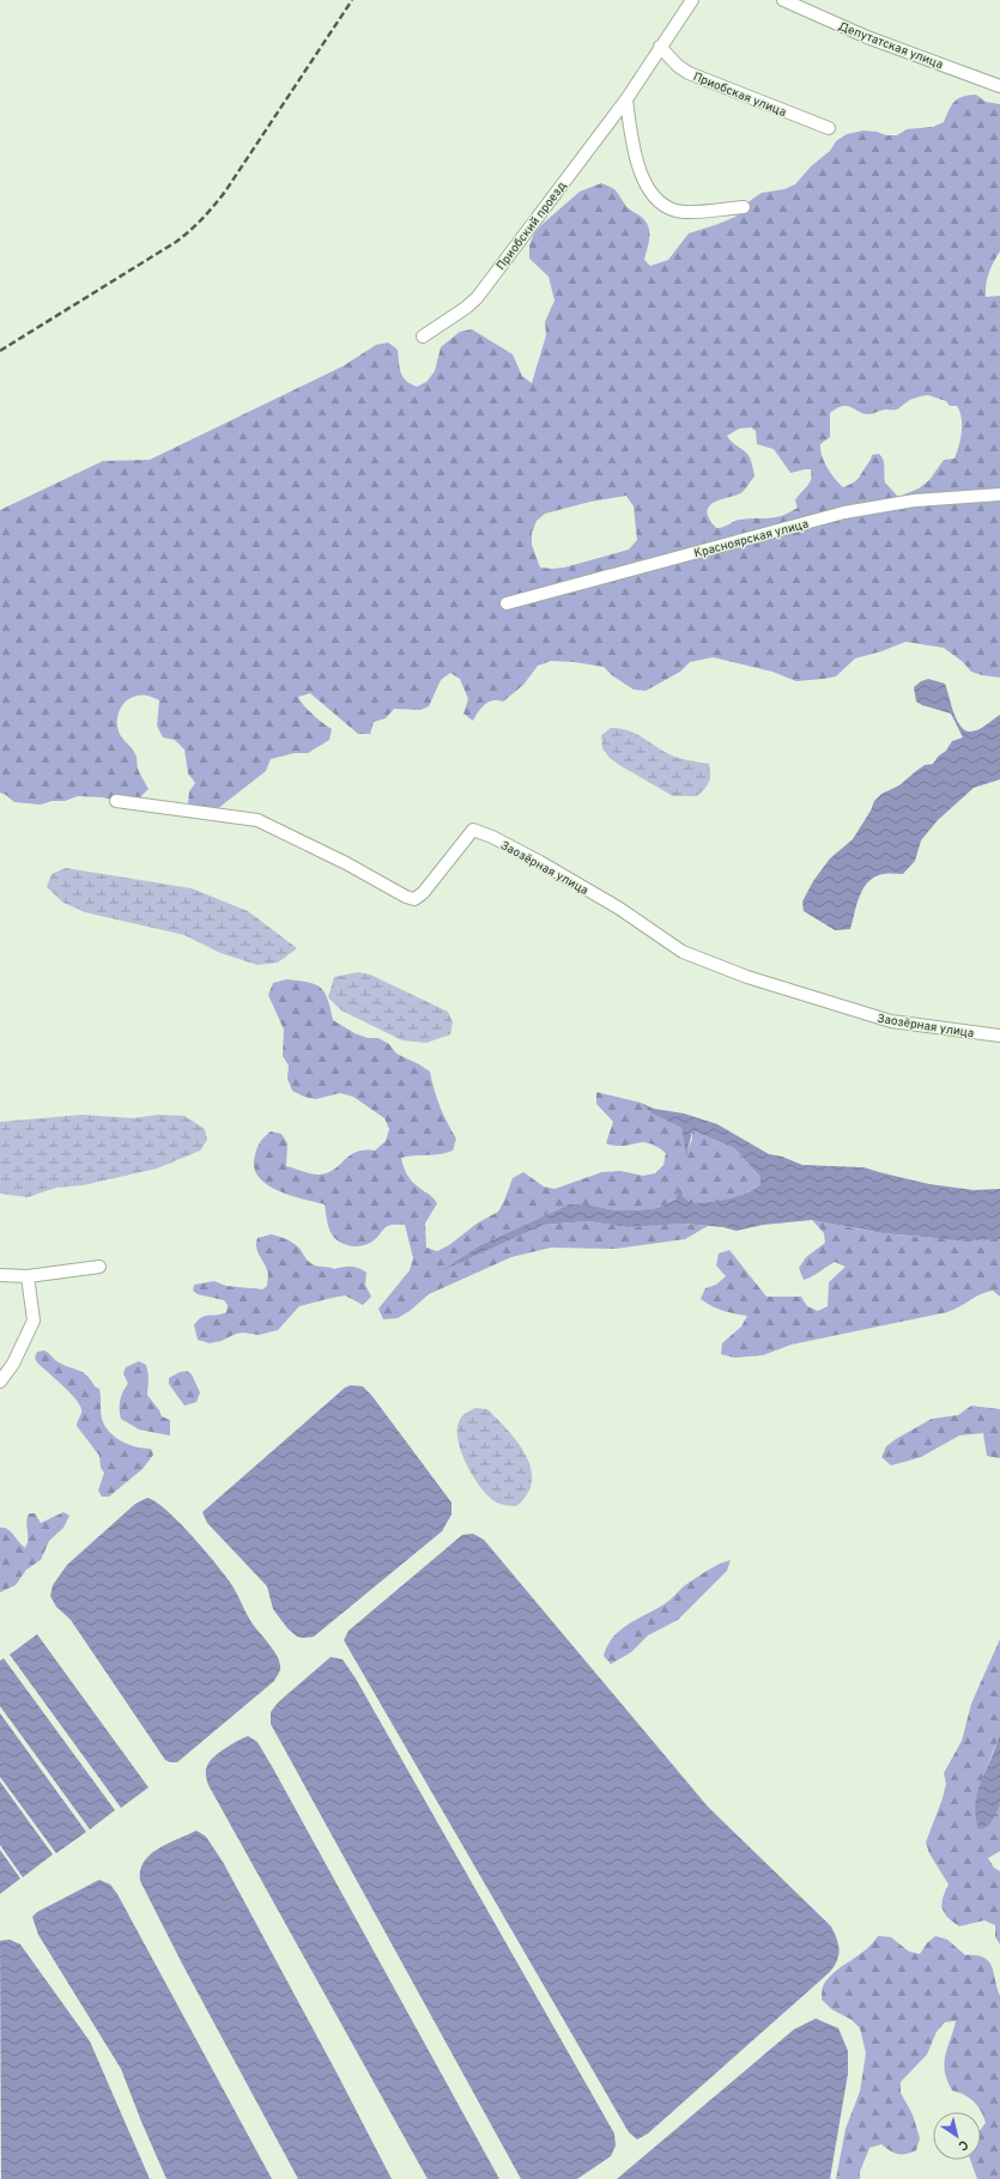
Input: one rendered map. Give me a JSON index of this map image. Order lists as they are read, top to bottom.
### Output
{
  "streets": {
    "street": [
      "Депутатская улица",
      "Приобская улица",
      "Приобский проезд",
      "Красноярская улица",
      "Заозёрная улица"
    ]
  },
  "crossings": [
    ["Приобская улица", "Приобский проезд"]
  ],
  "north": "bottom right"
}
